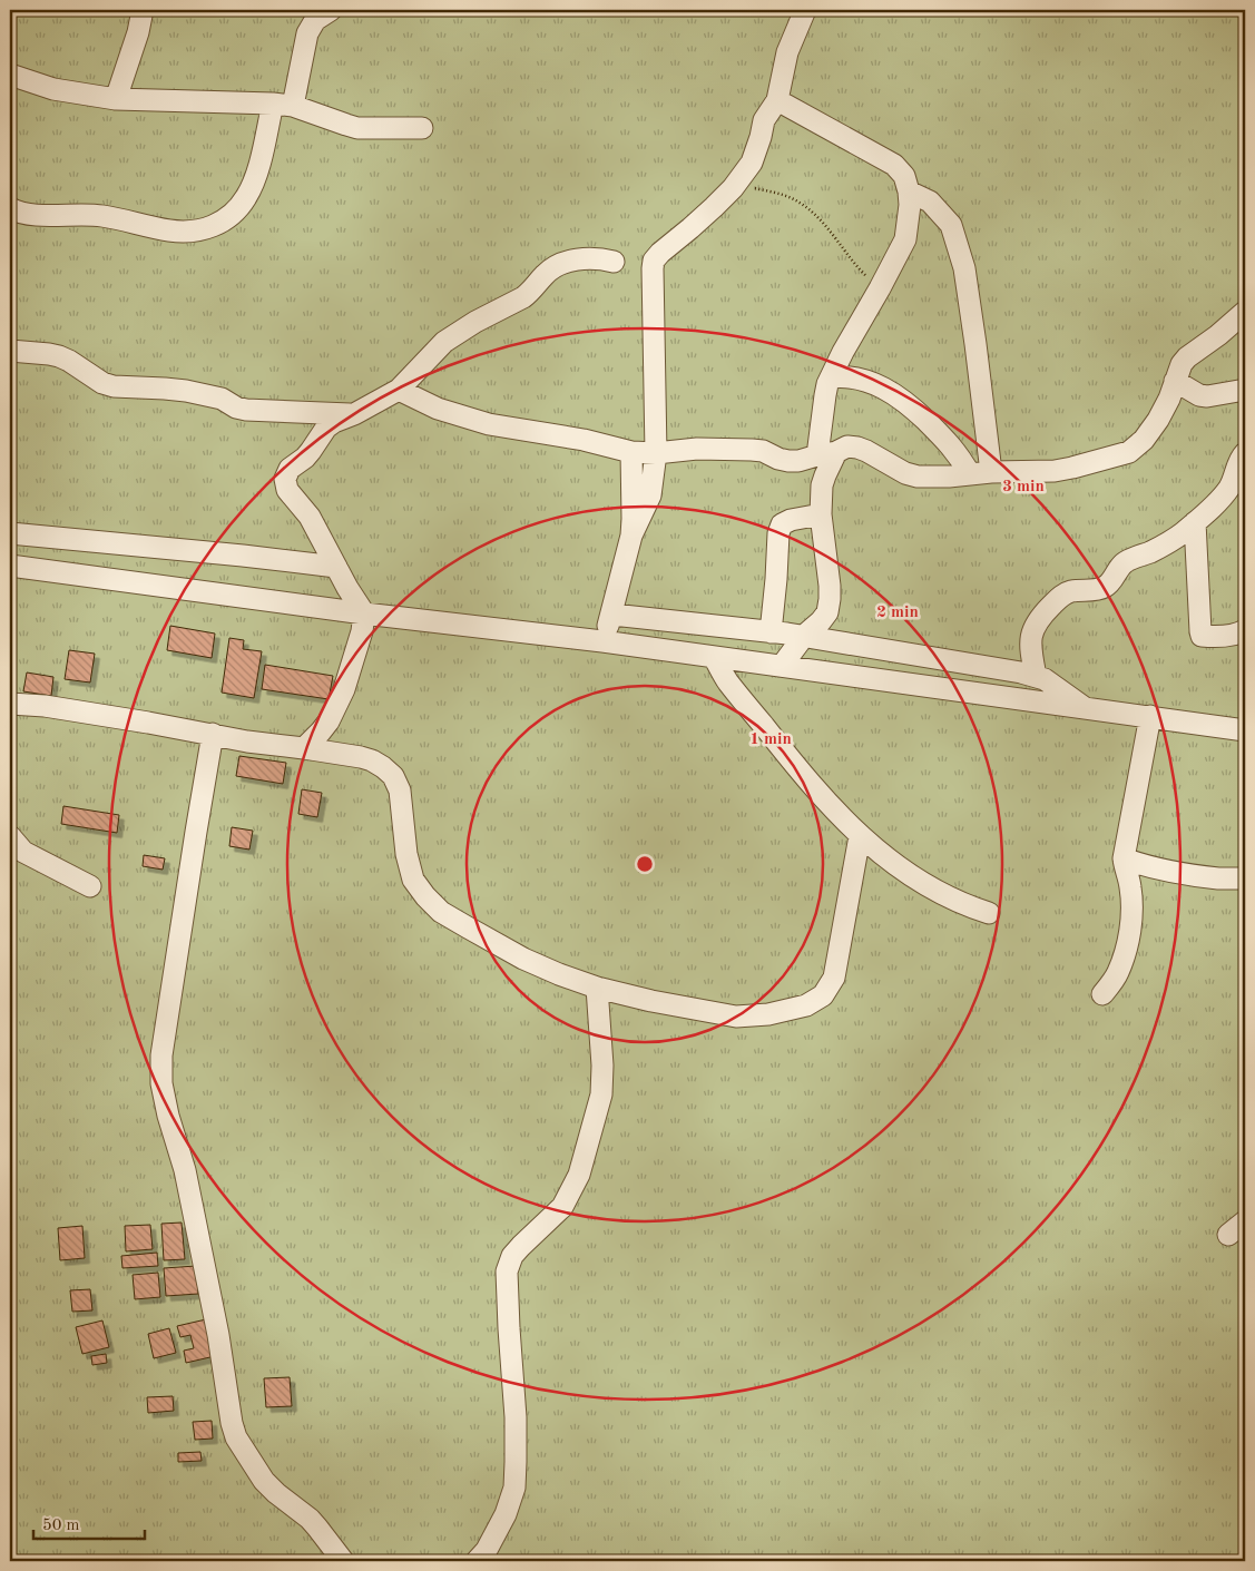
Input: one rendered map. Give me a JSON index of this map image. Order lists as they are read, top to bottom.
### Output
{
  "scale_bar": "50 m",
  "rings": ["3 min", "2 min", "1 min"]
}
